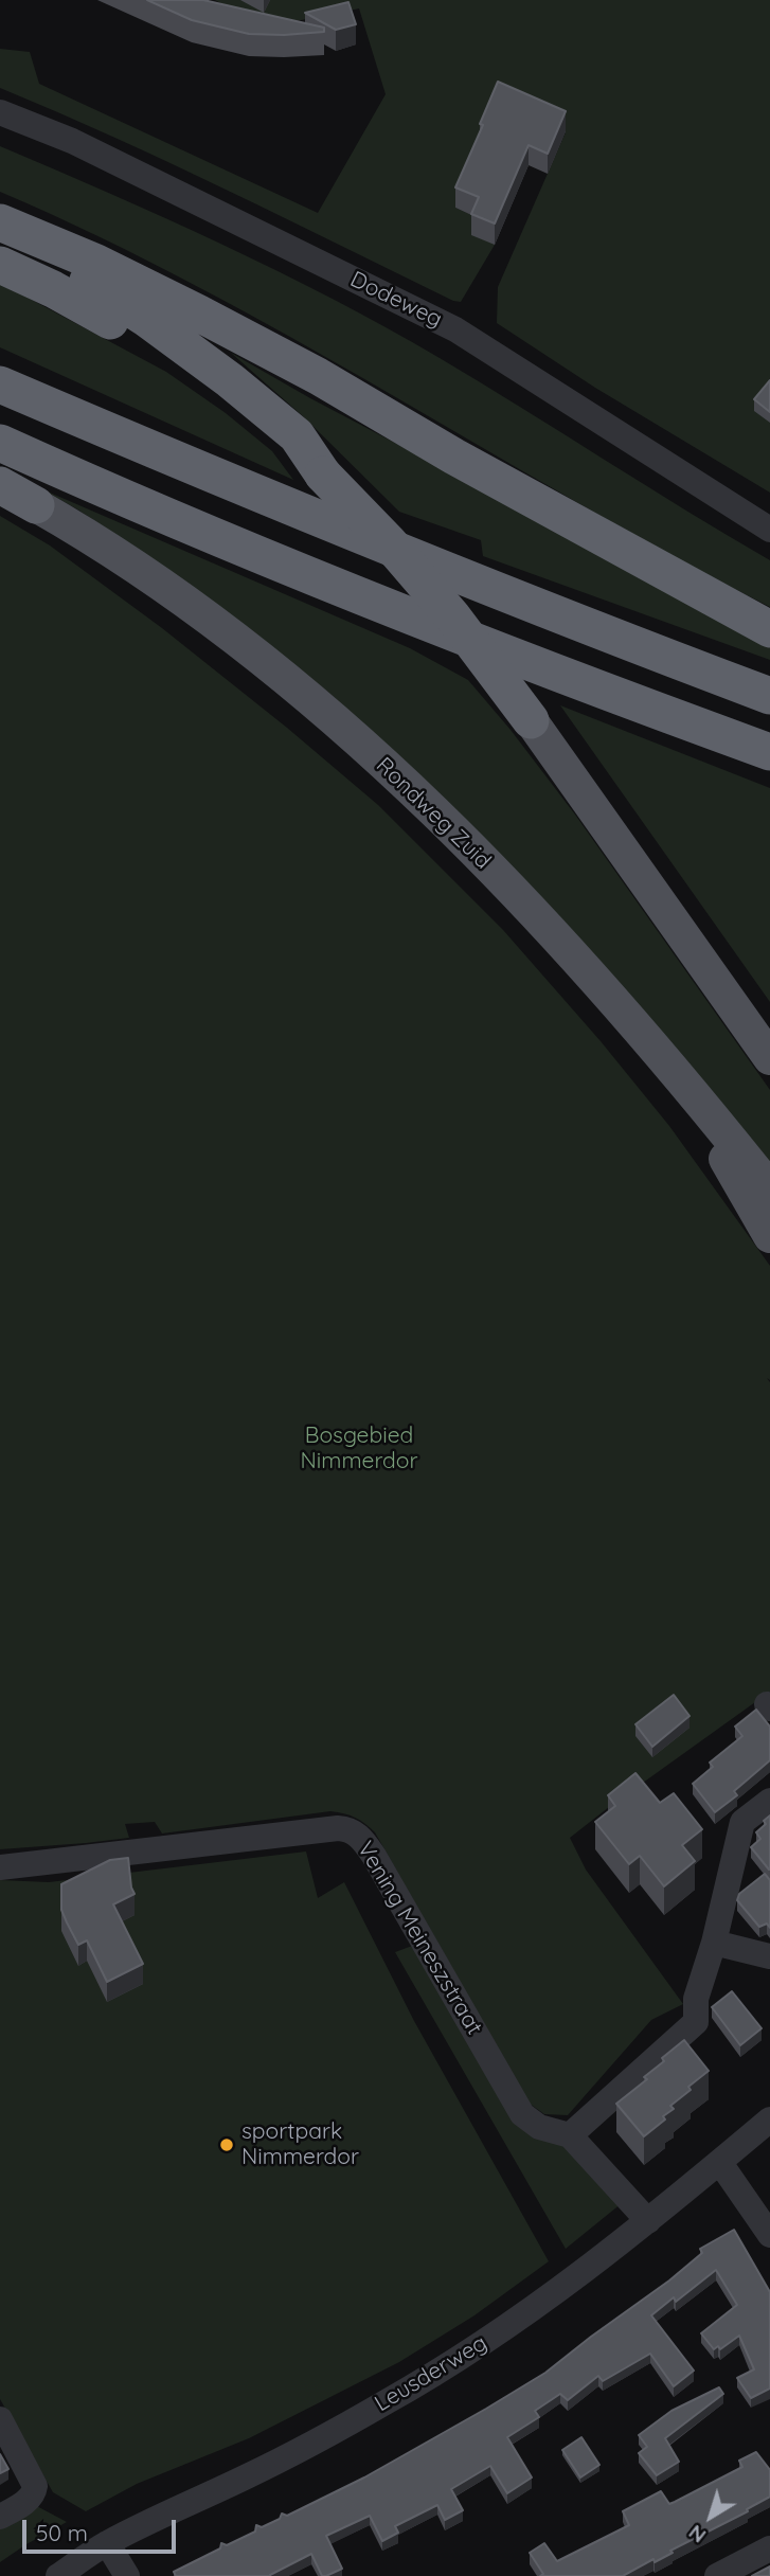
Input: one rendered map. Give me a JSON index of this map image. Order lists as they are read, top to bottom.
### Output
{
  "streets": {
    "main road": ["Rondweg Zuid"],
    "street": ["Dodeweg", "Vening Meineszstraat", "Leusderweg"]
  },
  "crossings": [
    ["Vening Meineszstraat", "Leusderweg"]
  ],
  "parks": ["Bosgebied Nimmerdor"],
  "places": ["sportpark Nimmerdor"],
  "scale_bar": "50 m",
  "north": "bottom left"
}
